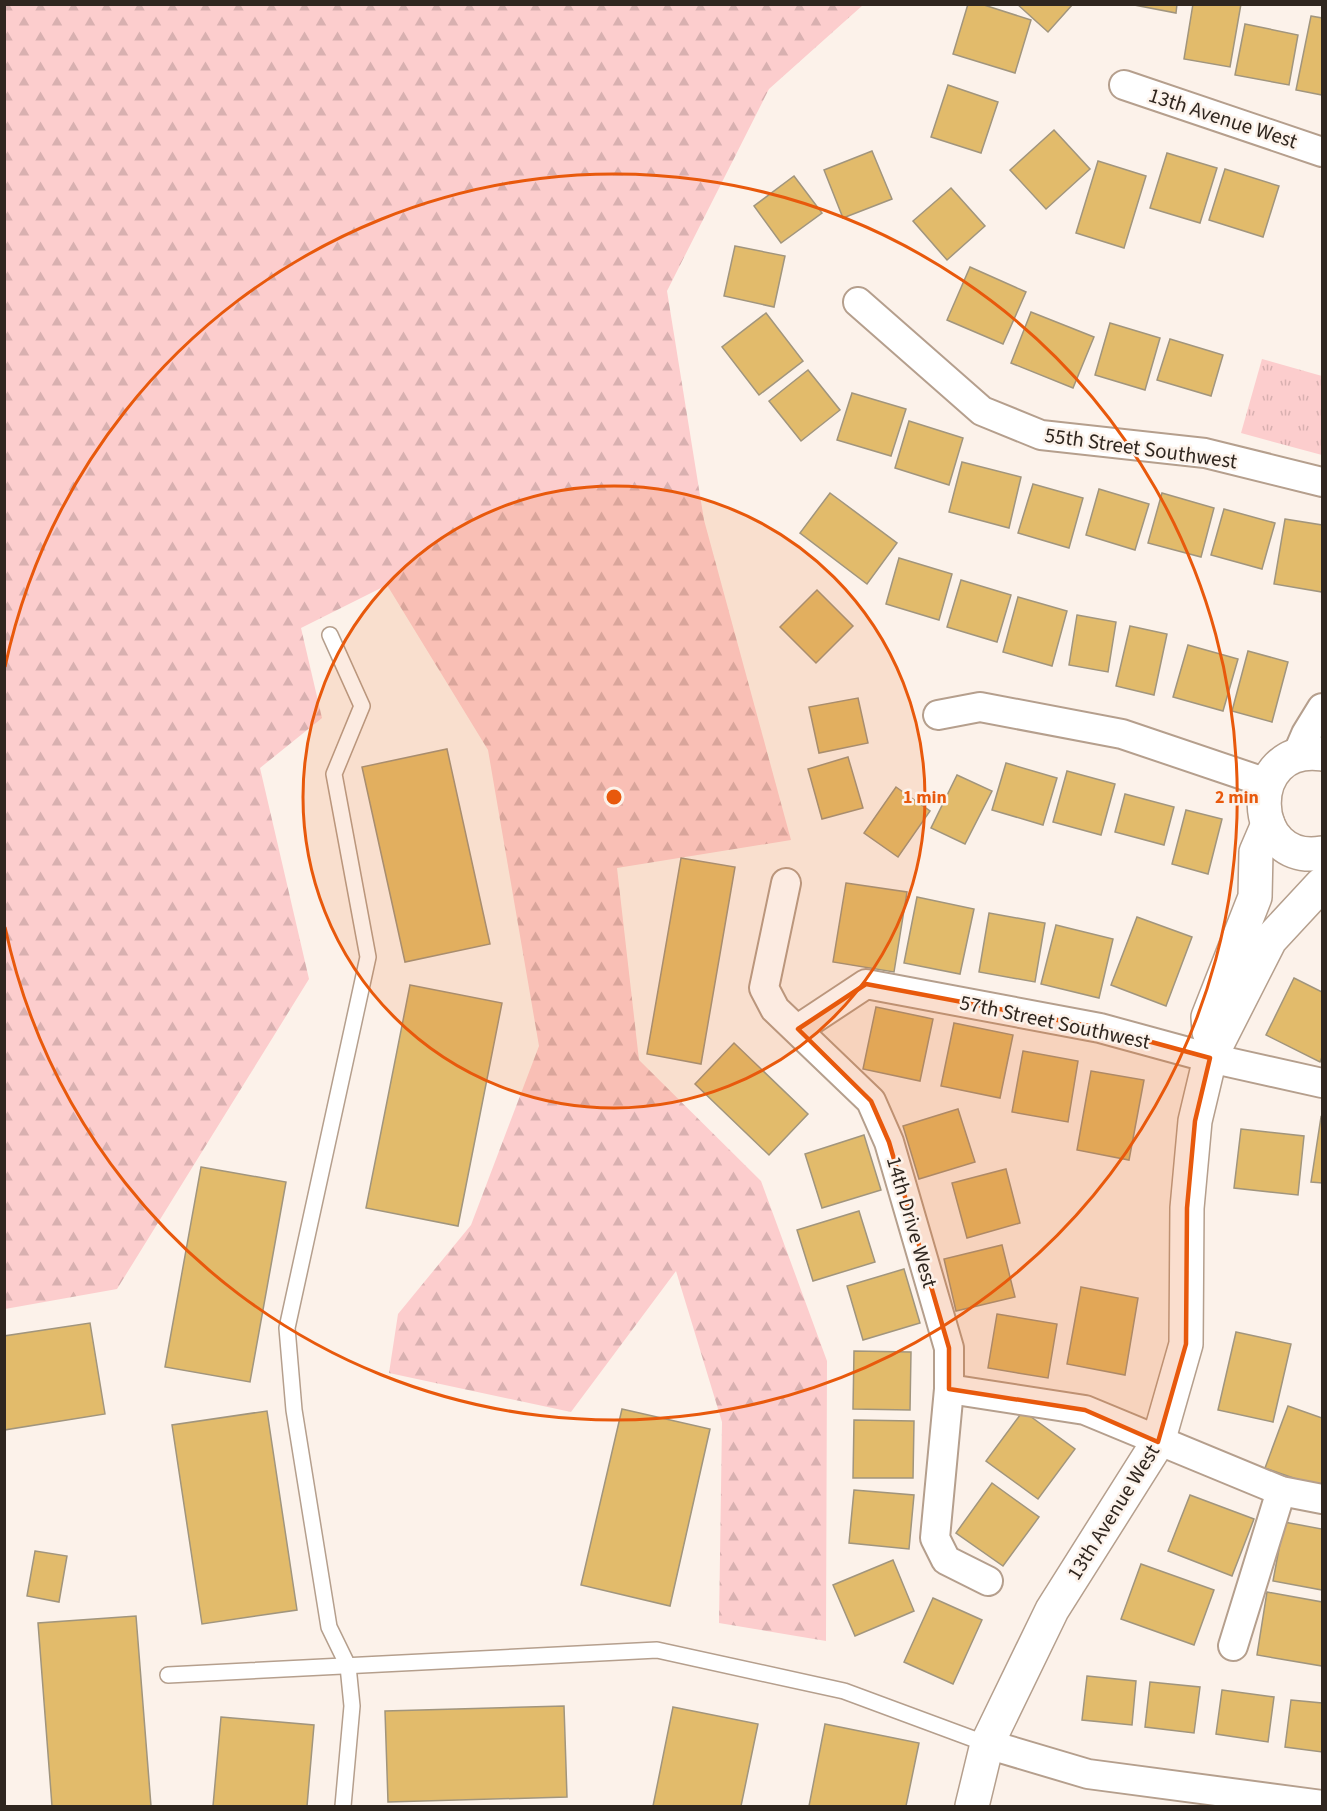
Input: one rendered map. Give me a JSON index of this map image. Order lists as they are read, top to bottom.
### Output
{
  "streets": {
    "street": [
      "13th Avenue West",
      "55th Street Southwest",
      "57th Street Southwest",
      "14th Drive West"
    ]
  },
  "crossings": [
    ["13th Avenue West", "57th Street Southwest"],
    ["57th Street Southwest", "14th Drive West"]
  ],
  "rings": ["1 min", "2 min"]
}
